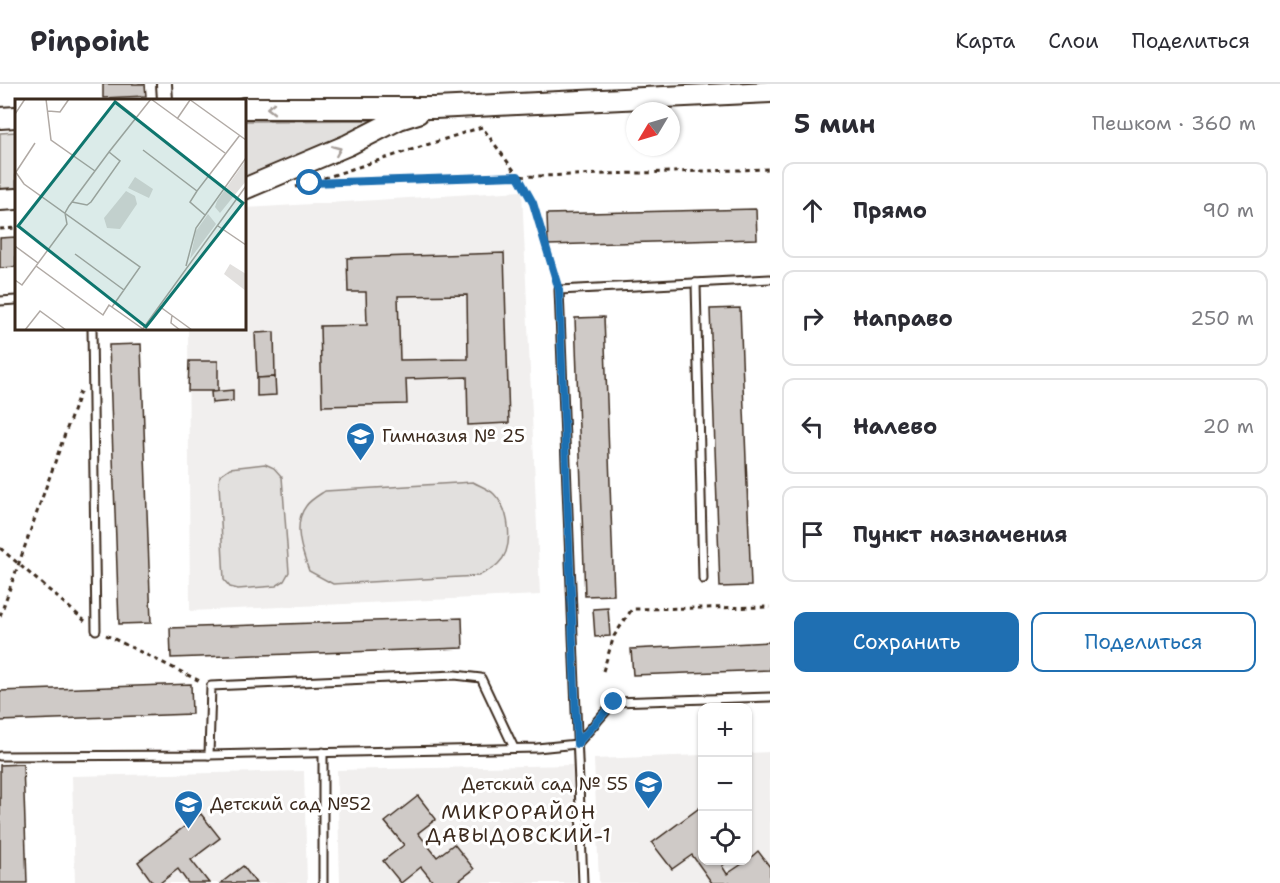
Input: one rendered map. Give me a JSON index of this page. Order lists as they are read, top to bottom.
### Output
{
  "districts": ["МИКРОРАЙОН ДАВЫДОВСКИЙ-1"],
  "places": {
    "school or university": ["Гимназия № 25", "Детский сад № 55", "Детский сад №52"]
  },
  "north": "bottom left",
  "page": {
    "header": "Pinpoint",
    "nav": ["Карта", "Слои", "Поделиться"],
    "heading": ["5 мин", "Пешком · 360 m"],
    "list": [
      ["Прямо", "90 m"],
      ["Направо", "250 m"],
      ["Налево", "20 m"],
      "Пункт назначения"
    ],
    "buttons": ["Сохранить", "Поделиться"],
    "map_buttons": ["+", "−"]
  }
}
